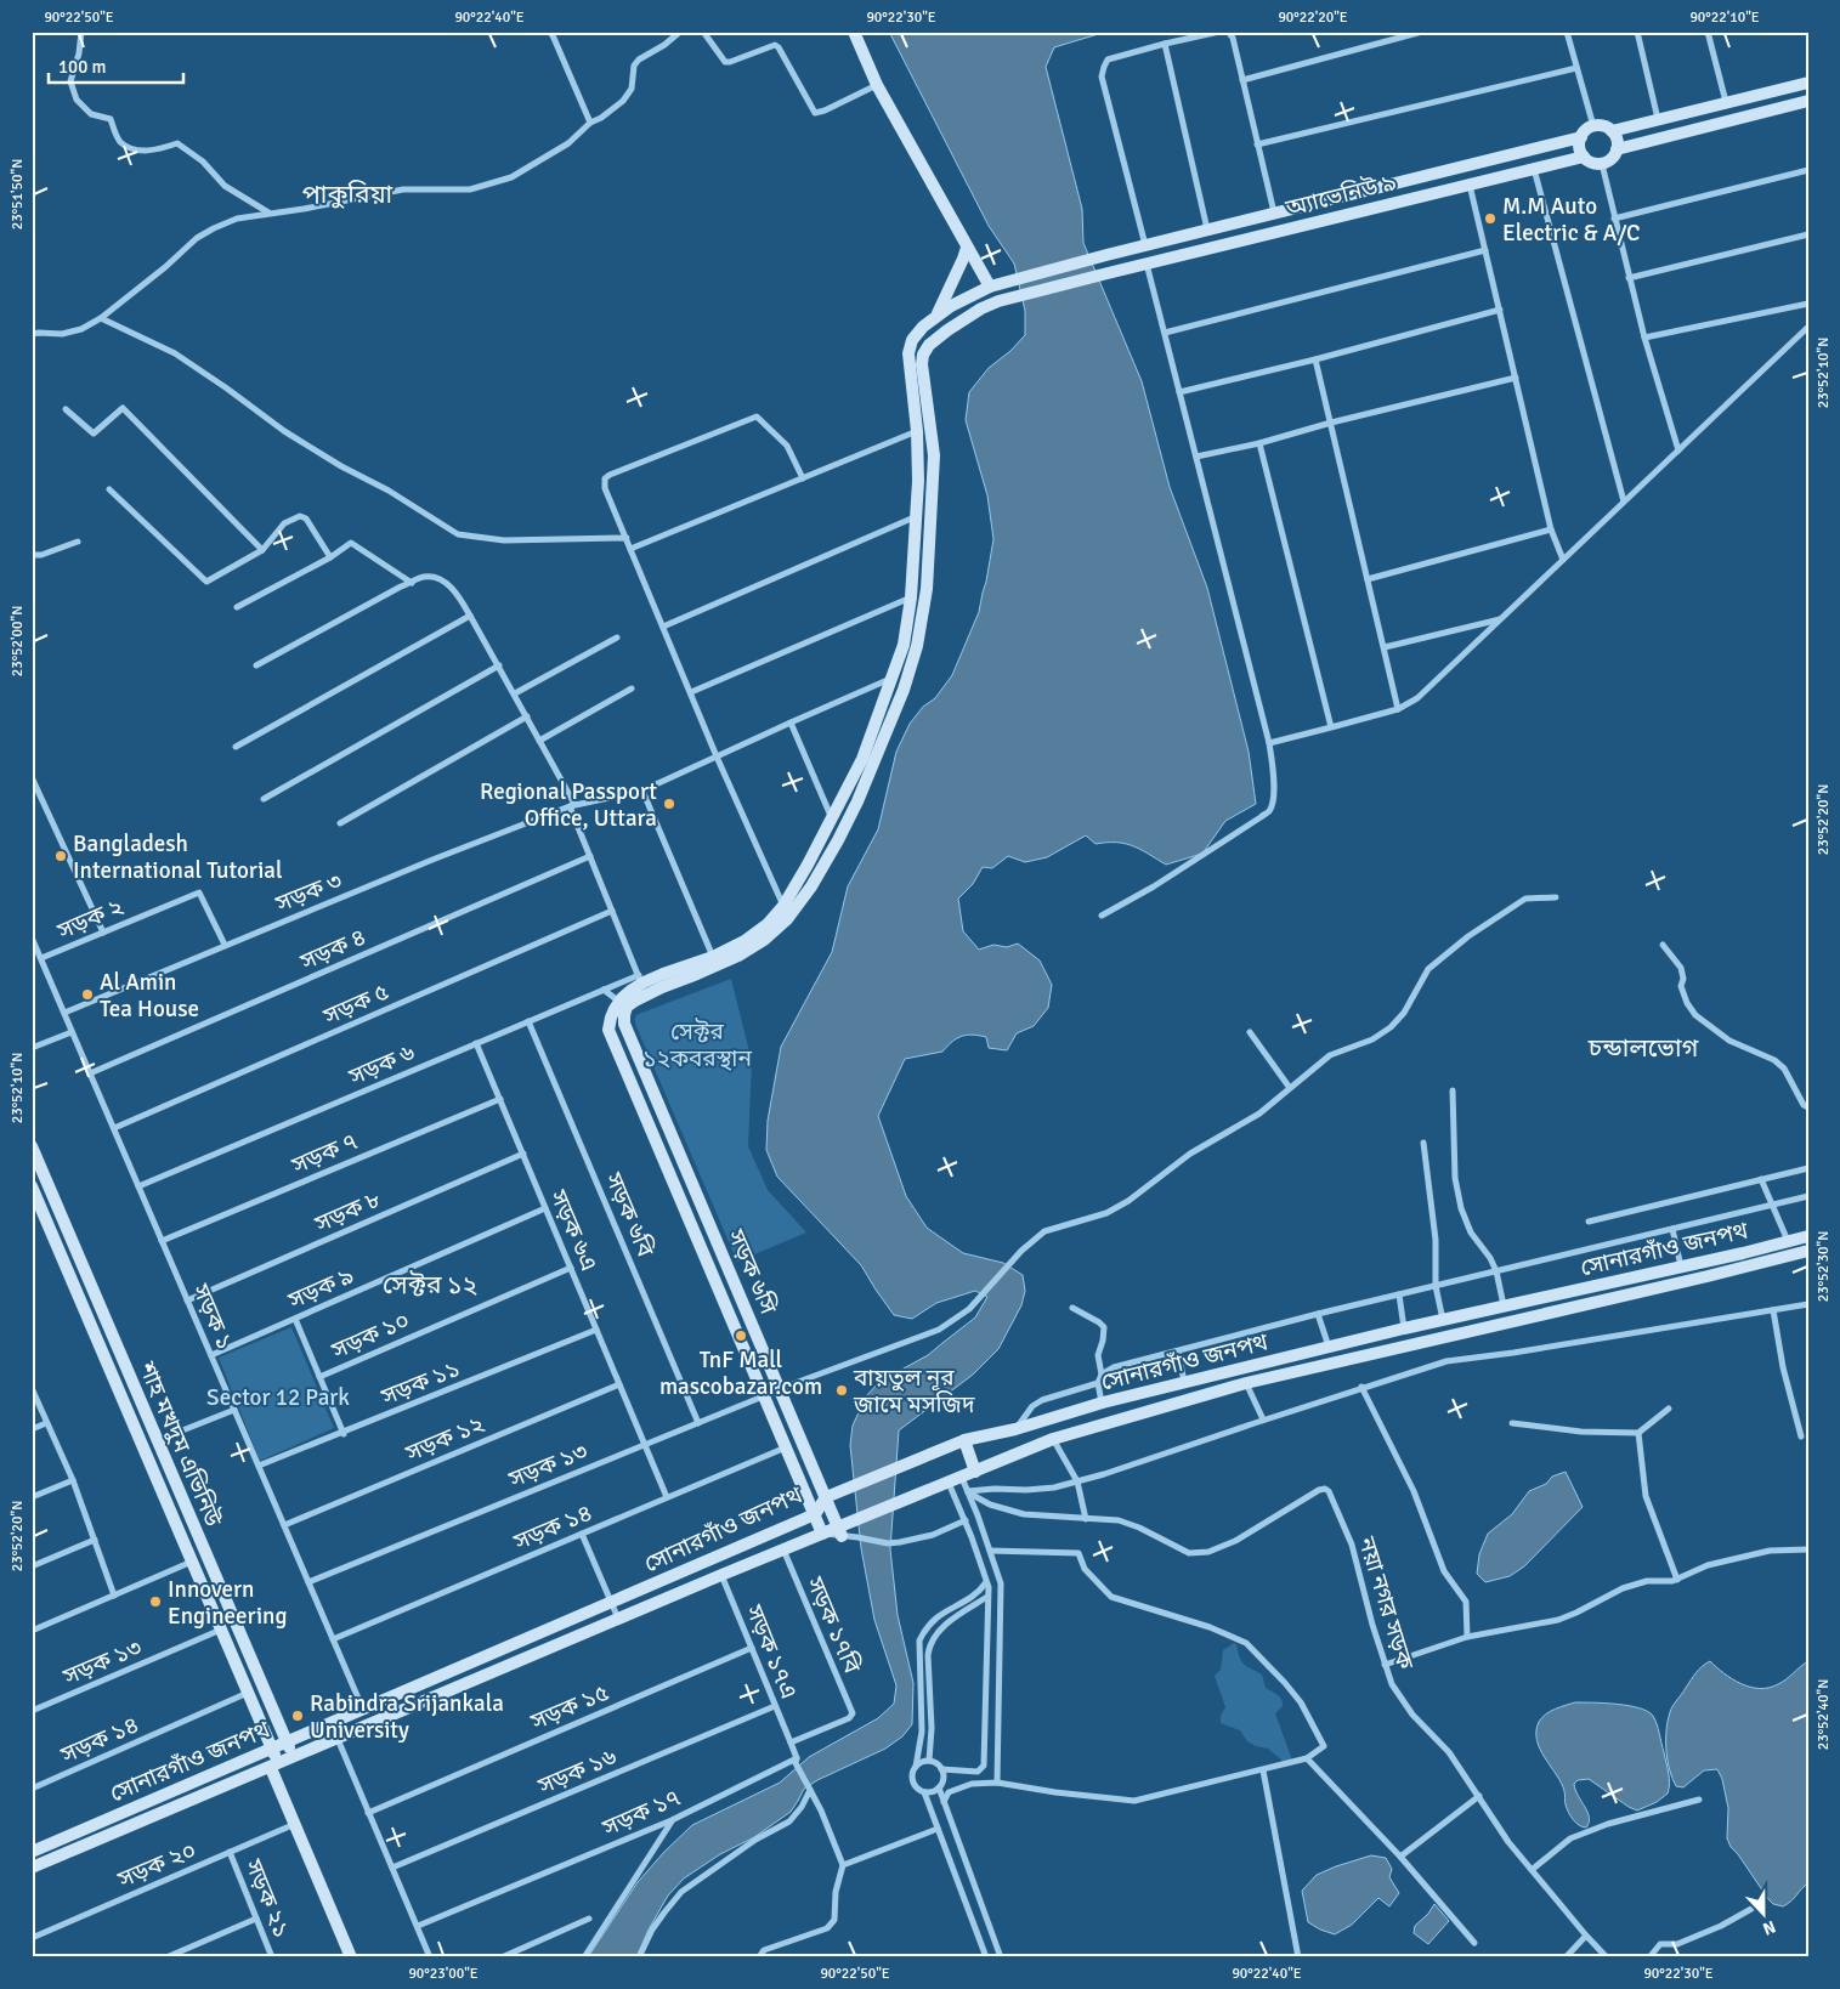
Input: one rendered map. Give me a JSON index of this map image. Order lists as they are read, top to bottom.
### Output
{
  "streets": {
    "street": [
      "অ্যাভেনিউ ৯",
      "সড়ক ৩",
      "সড়ক ২",
      "সড়ক ৪",
      "সড়ক ৫",
      "সড়ক ৬",
      "সড়ক ৭",
      "সড়ক ৮",
      "সড়ক ৬বি",
      "সড়ক ৬এ",
      "সোনারগাঁও জনপথ",
      "সড়ক ৬সি",
      "সড়ক ৯",
      "সড়ক ১",
      "সড়ক ১০",
      "সড়ক ১১",
      "সড়ক ১২",
      "শাহ মখদুম এভিনিউ",
      "সড়ক ১৩",
      "সড়ক ১৪",
      "নয়া নগর সড়ক",
      "সড়ক ১৭বি",
      "সড়ক ১৭এ",
      "সড়ক ১৫",
      "সড়ক ১৬",
      "সড়ক ১৭",
      "সড়ক ২০",
      "সড়ক ২১"
    ]
  },
  "crossings": [
    ["অ্যাভেনিউ ৯", "সড়ক ৬সি"],
    ["সড়ক ৩", "সড়ক ২"],
    ["সড়ক ৩", "সড়ক ১"],
    ["সড়ক ২", "সড়ক ১"],
    ["সড়ক ৪", "সড়ক ১"],
    ["সড়ক ৫", "সড়ক ১"],
    ["সড়ক ৬", "সড়ক ৬বি"],
    ["সড়ক ৬", "সড়ক ৬এ"],
    ["সড়ক ৬", "সড়ক ১"],
    ["সড়ক ৭", "সড়ক ৬এ"],
    ["সড়ক ৭", "সড়ক ১"],
    ["সড়ক ৮", "সড়ক ৬এ"],
    ["সড়ক ৮", "সড়ক ১"],
    ["সড়ক ৬বি", "সড়ক ১৩"],
    ["সড়ক ৬এ", "সড়ক ৯"],
    ["সড়ক ৬এ", "সড়ক ১০"],
    ["সড়ক ৬এ", "সড়ক ১১"],
    ["সড়ক ৬এ", "সড়ক ১২"],
    ["সড়ক ৬এ", "সড়ক ১৩"],
    ["সড়ক ৬এ", "সড়ক ১৪"],
    ["সোনারগাঁও জনপথ", "সড়ক ৬সি"],
    ["সোনারগাঁও জনপথ", "সড়ক ১"],
    ["সোনারগাঁও জনপথ", "শাহ মখদুম এভিনিউ"],
    ["সোনারগাঁও জনপথ", "সড়ক ১৭বি"],
    ["সোনারগাঁও জনপথ", "সড়ক ১৭এ"],
    ["সড়ক ৬সি", "সড়ক ১৩"],
    ["সড়ক ৬সি", "সড়ক ১৪"],
    ["সড়ক ৯", "সড়ক ১"],
    ["সড়ক ১", "সড়ক ১১"],
    ["সড়ক ১", "সড়ক ১২"],
    ["সড়ক ১", "সড়ক ১৩"],
    ["সড়ক ১", "সড়ক ১৪"],
    ["শাহ মখদুম এভিনিউ", "সড়ক ১৩"],
    ["শাহ মখদুম এভিনিউ", "সড়ক ১৪"],
    ["শাহ মখদুম এভিনিউ", "সড়ক ২০"],
    ["সড়ক ১৭বি", "সড়ক ১৭এ"],
    ["সড়ক ১৭এ", "সড়ক ১৫"],
    ["সড়ক ১৭এ", "সড়ক ১৬"],
    ["সড়ক ২০", "সড়ক ২১"]
  ],
  "districts": ["পাকুরিয়া", "চন্ডালভোগ", "সেক্টর ১২"],
  "parks": ["সেক্টর ১২কবরস্থান", "Sector 12 Park"],
  "places": [
    "M.M Auto Electric & A/C",
    "Regional Passport Office, Uttara",
    "Bangladesh International Tutorial",
    "Al Amin Tea House",
    "TnF Mall mascobazar.com",
    "বায়তুল নূর জামে মসজিদ",
    "Innovern Engineering",
    "Rabindra Srijankala University"
  ],
  "scale_bar": "100 m",
  "north": "bottom",
  "coordinates": [
    "90°22'50\"E",
    "90°22'40\"E",
    "90°22'30\"E",
    "90°22'20\"E",
    "90°22'10\"E",
    "23°51'50\"N",
    "23°52'10\"N",
    "23°52'00\"N",
    "23°52'20\"N",
    "23°52'30\"N",
    "23°52'40\"N",
    "90°23'00\"E"
  ]
}
